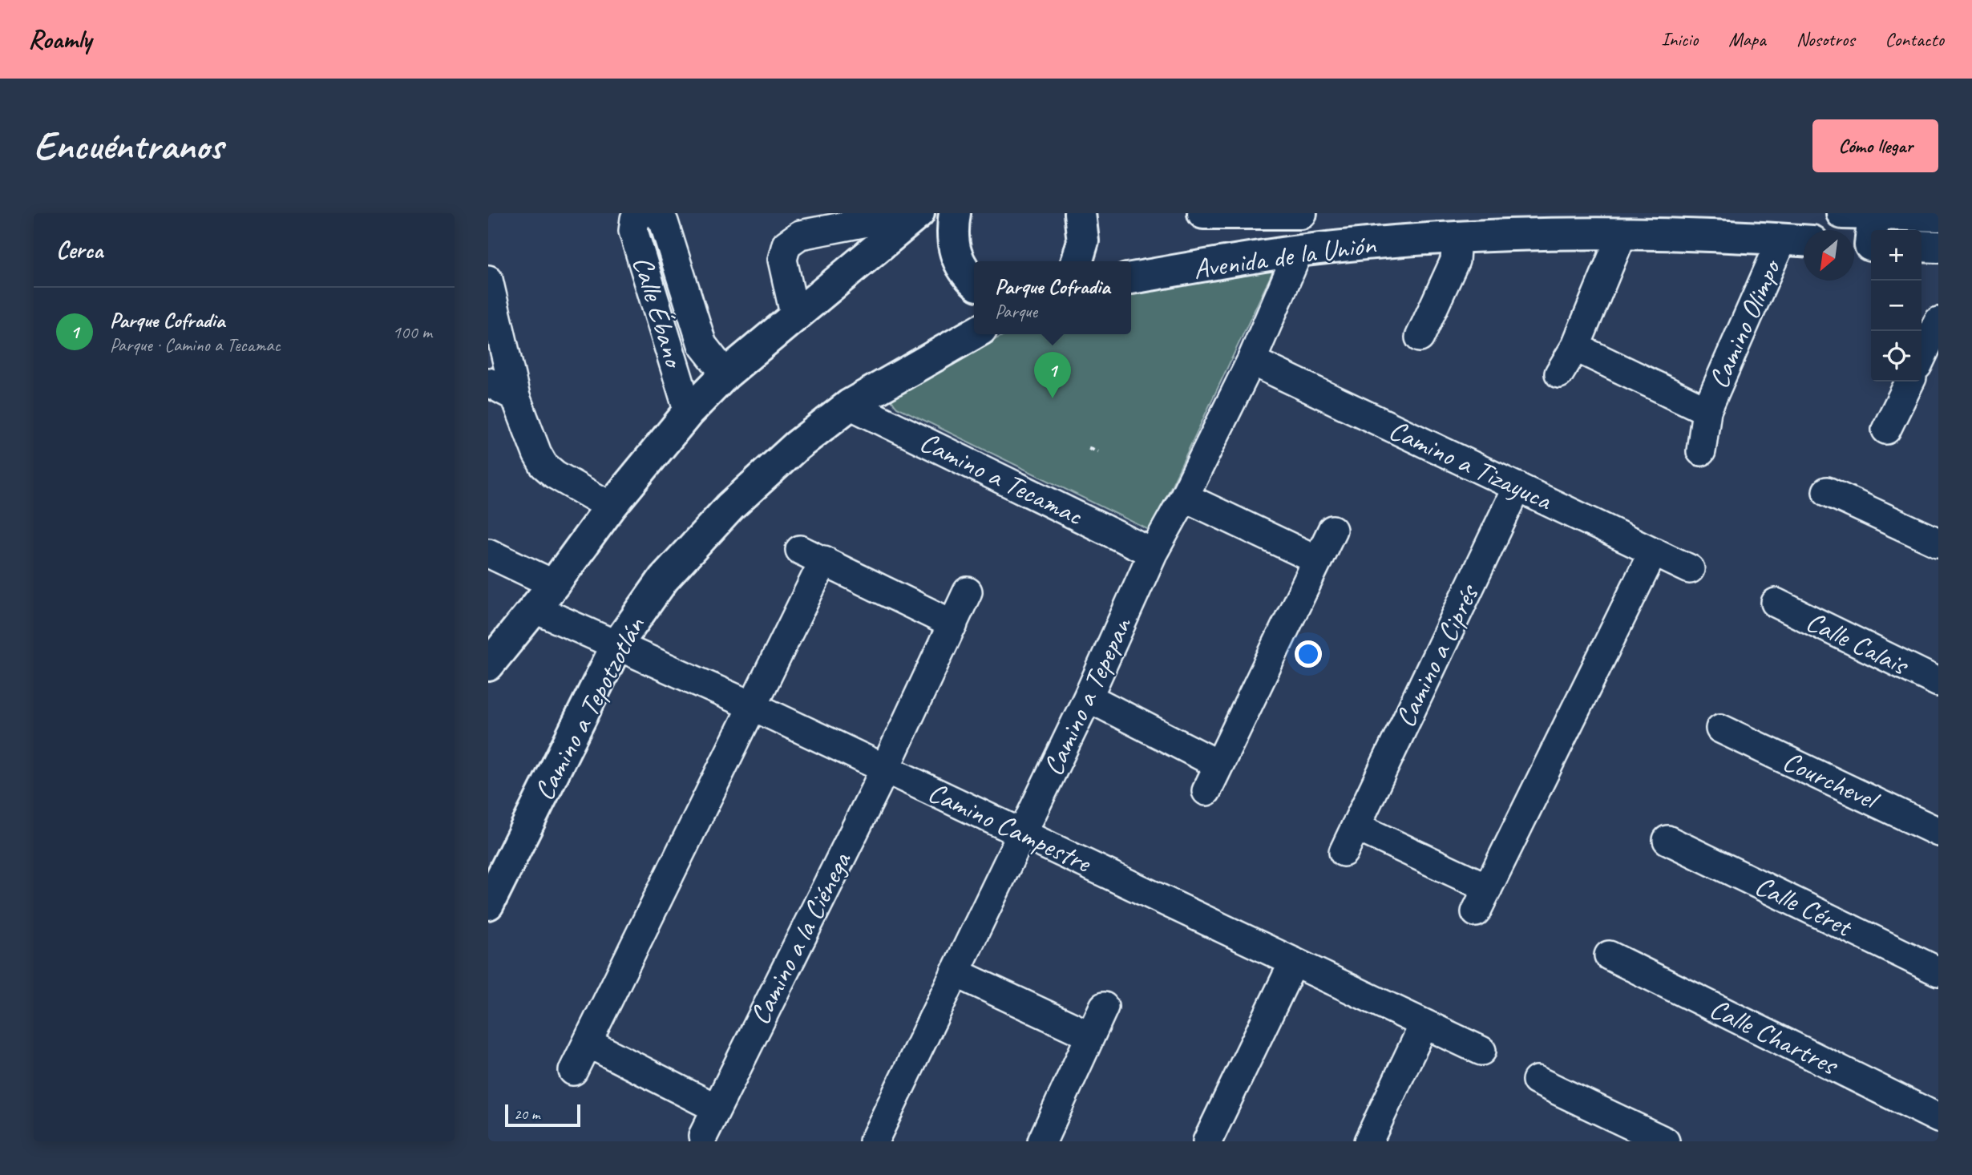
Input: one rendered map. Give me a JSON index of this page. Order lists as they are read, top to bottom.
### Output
{
  "streets": {
    "main road": ["Avenida de la Unión", "Camino a Tepotzotlán"],
    "street": [
      "Calle Ébano",
      "Camino Olimpo",
      "Camino a Tizayuca",
      "Camino a Tecamac",
      "Calle Calais",
      "Camino a Ciprés",
      "Camino a Tepepan",
      "Courchevel",
      "Camino Campestre",
      "Calle Céret",
      "Camino a la Ciénega",
      "Calle Chartres"
    ]
  },
  "crossings": [
    ["Avenida de la Unión", "Camino Olimpo"],
    ["Avenida de la Unión", "Camino a Tepepan"],
    ["Camino a Tizayuca", "Camino a Ciprés"],
    ["Camino a Tizayuca", "Camino a Tepepan"],
    ["Camino a Tecamac", "Camino a Tepepan"],
    ["Camino a Tecamac", "Camino a Tepotzotlán"],
    ["Camino a Tepepan", "Camino Campestre"],
    ["Camino a Tepotzotlán", "Camino Campestre"],
    ["Camino Campestre", "Camino a la Ciénega"]
  ],
  "scale_bar": "20 m",
  "north": "bottom left",
  "page": {
    "header": "Roamly",
    "nav": [
      "Inicio",
      "Mapa",
      "Nosotros",
      "Contacto"
    ],
    "buttons": "Cómo llegar",
    "title": "Encuéntranos",
    "heading": "Cerca",
    "map_buttons": ["+", "−"],
    "popup": ["Parque Cofradia", "Parque"],
    "list": [
      {
        "mark": "1",
        "name": "Parque Cofradia",
        "note": "Parque · Camino a Tecamac",
        "value": "100 m"
      }
    ],
    "pins": "1",
    "scale": "20 m"
  }
}
